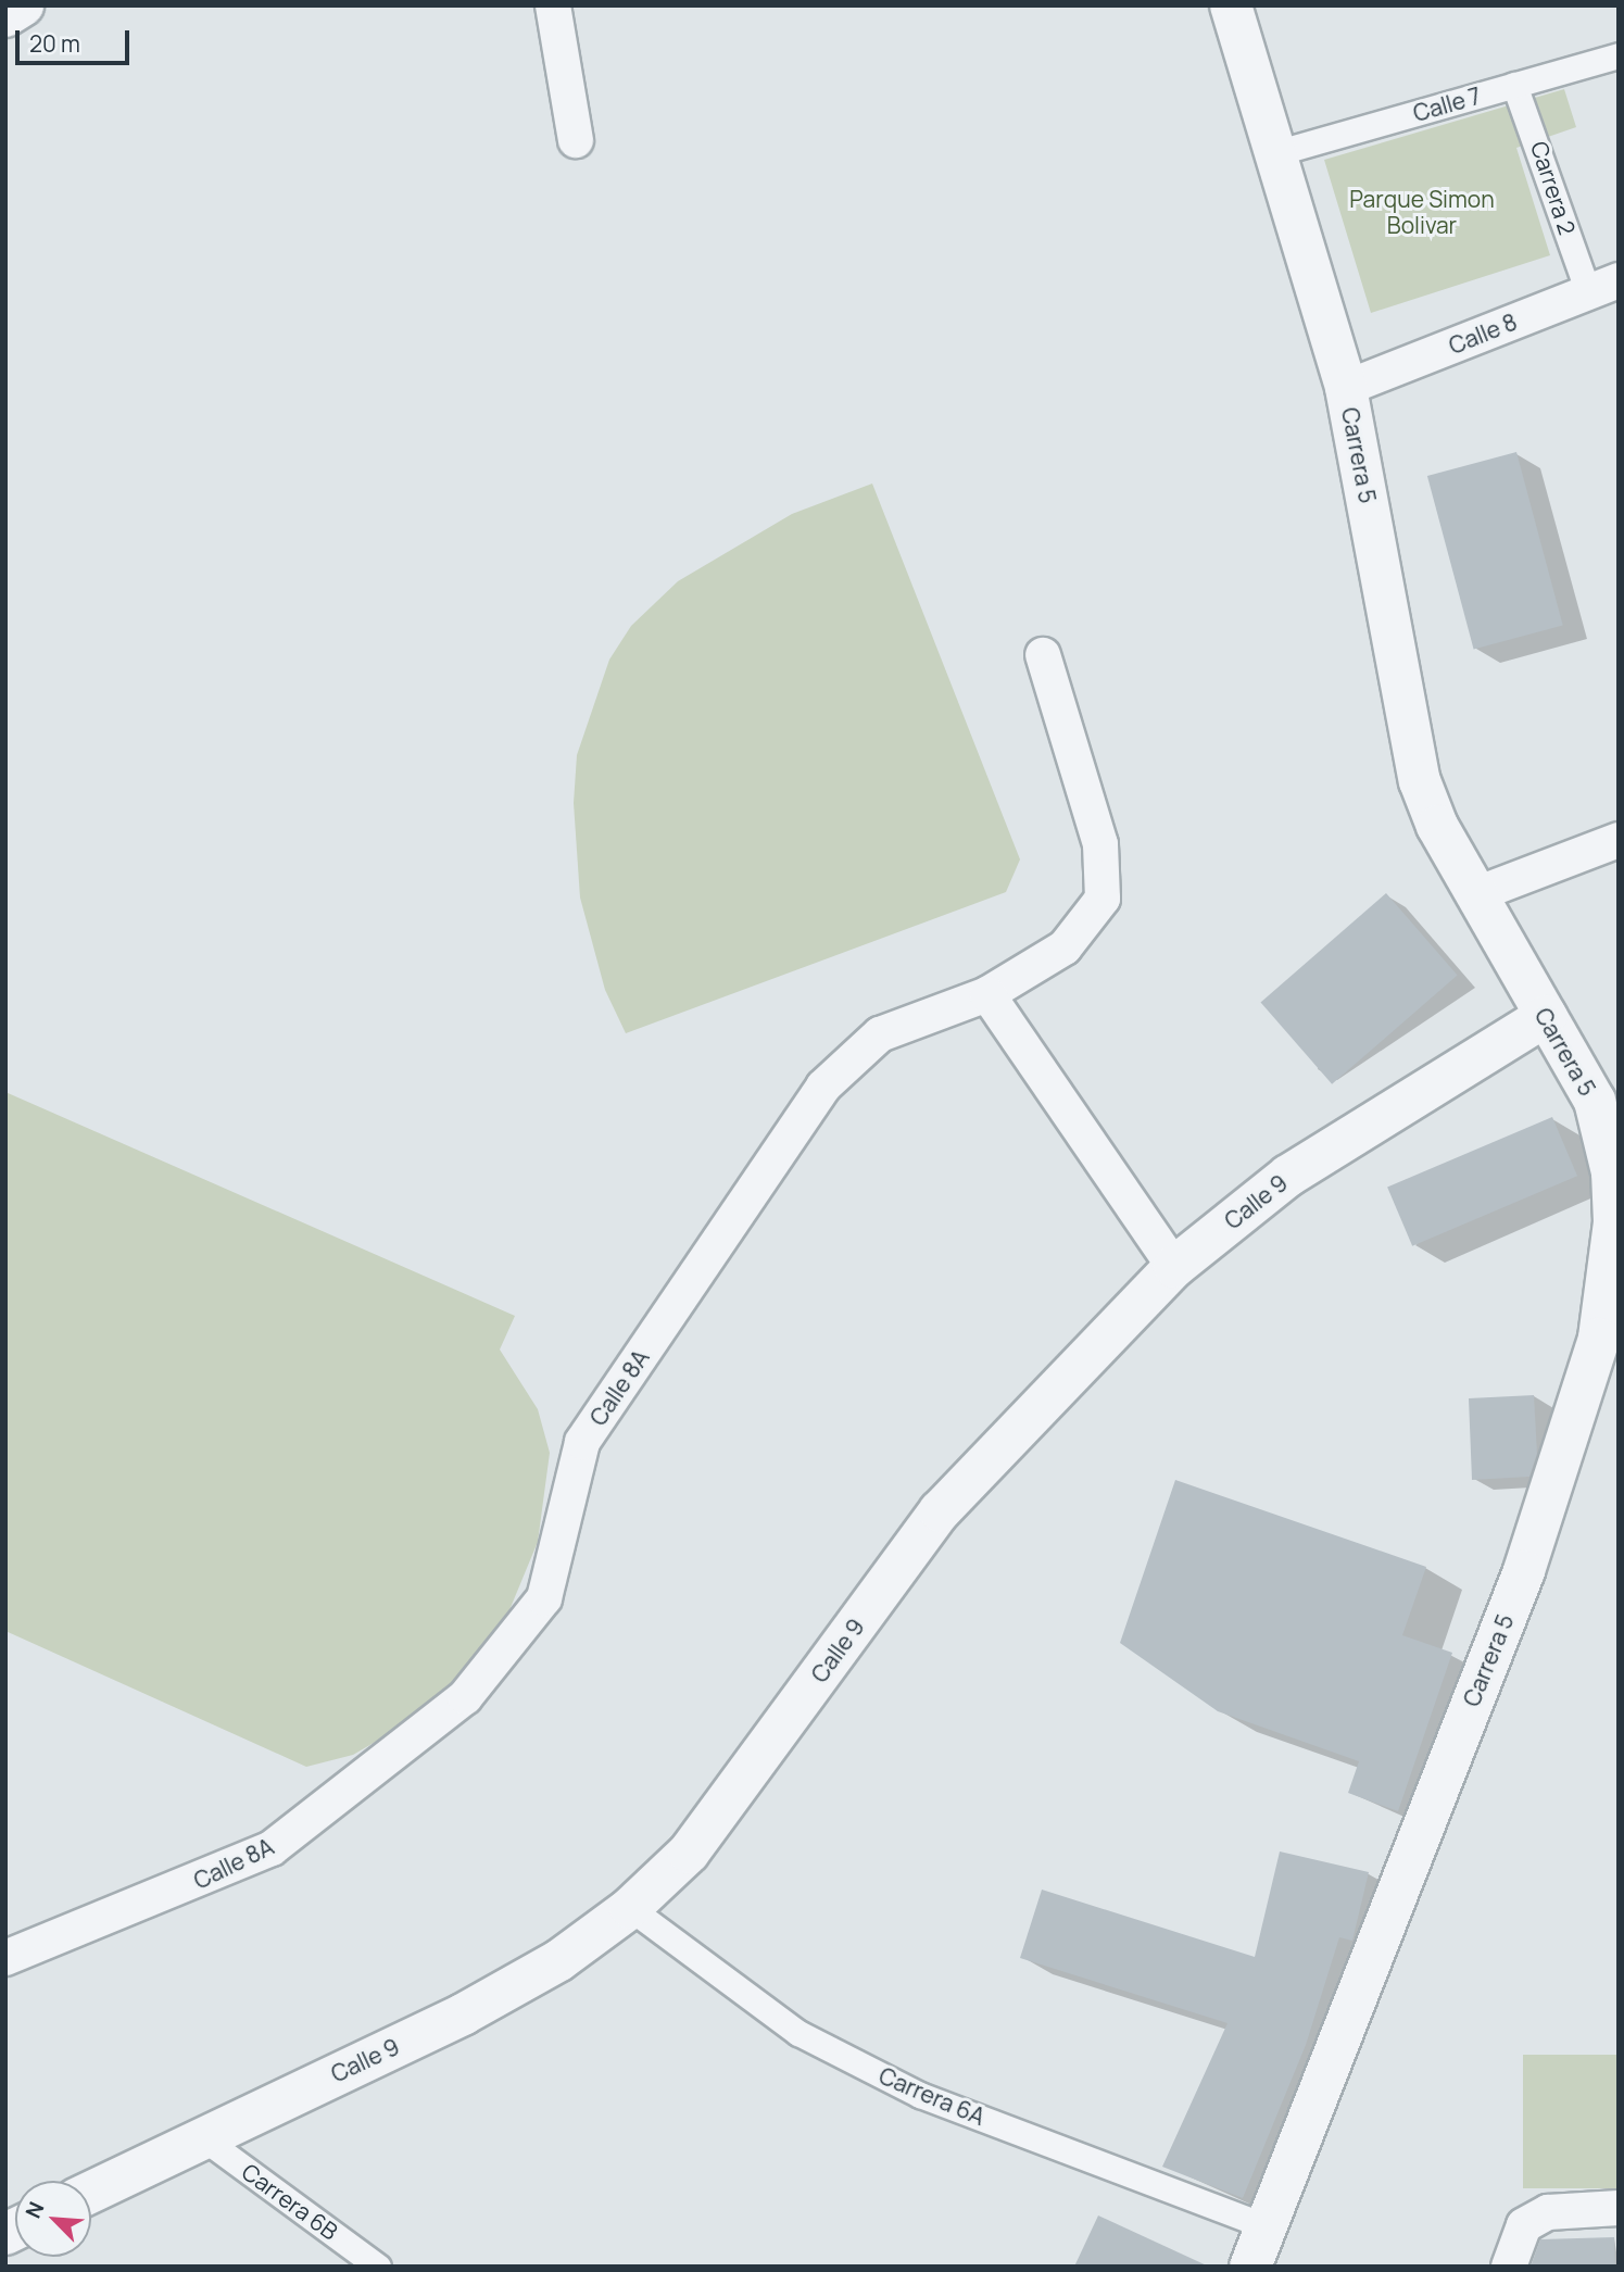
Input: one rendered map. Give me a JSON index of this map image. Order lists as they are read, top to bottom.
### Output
{
  "streets": {
    "street": [
      "Calle 7",
      "Carrera 2",
      "Calle 8",
      "Carrera 5",
      "Calle 9",
      "Calle 8A",
      "Carrera 6A",
      "Carrera 6B"
    ]
  },
  "crossings": [
    ["Calle 7", "Carrera 2"],
    ["Calle 7", "Carrera 5"],
    ["Carrera 2", "Calle 8"],
    ["Calle 8", "Carrera 5"],
    ["Carrera 5", "Calle 9"],
    ["Carrera 5", "Carrera 6A"],
    ["Calle 9", "Carrera 6A"],
    ["Calle 9", "Carrera 6B"]
  ],
  "parks": ["Parque Simon Bolivar"],
  "scale_bar": "20 m",
  "north": "top left"
}
